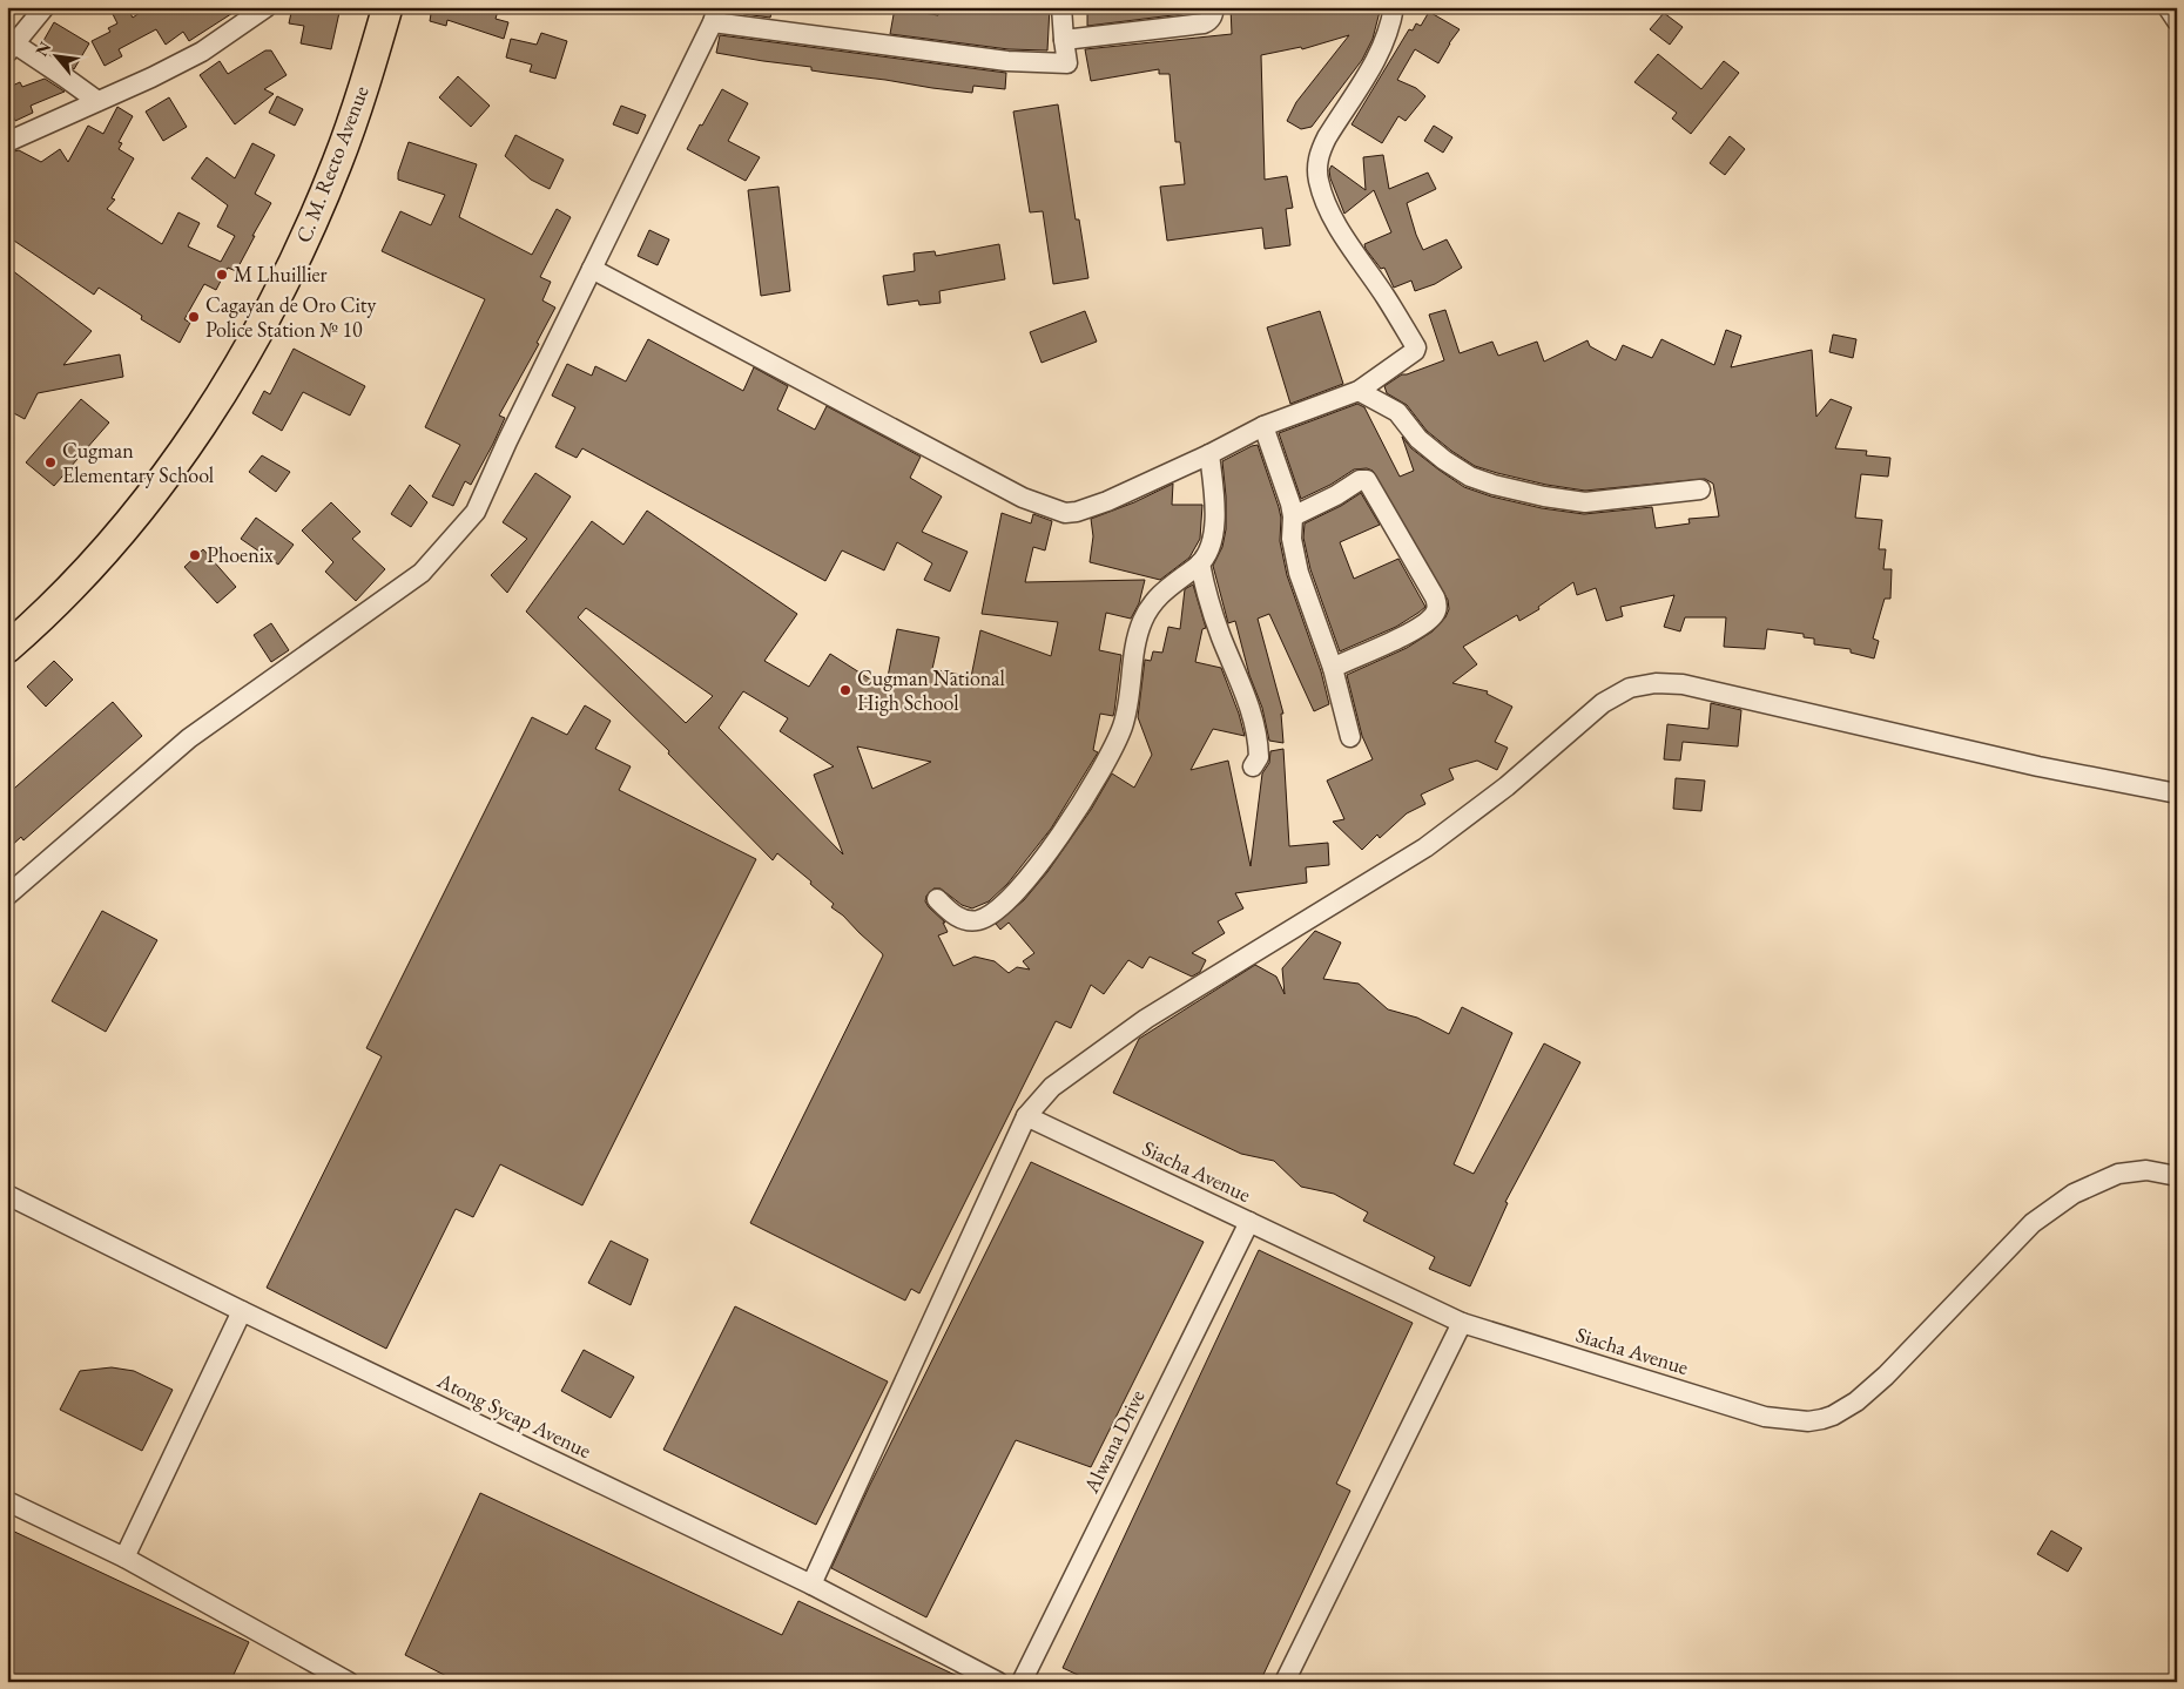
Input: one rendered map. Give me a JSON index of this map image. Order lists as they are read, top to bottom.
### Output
{
  "streets": {
    "highway": ["C. M. Recto Avenue"],
    "street": ["Siacha Avenue", "Atong Sycap Avenue", "Alwana Drive"]
  },
  "crossings": [
    ["Siacha Avenue", "Alwana Drive"]
  ],
  "places": [
    "M Lhuillier",
    "Cagayan de Oro City Police Station № 10",
    "Cugman Elementary School",
    "Phoenix",
    "Cugman National High School"
  ],
  "north": "top left"
}
